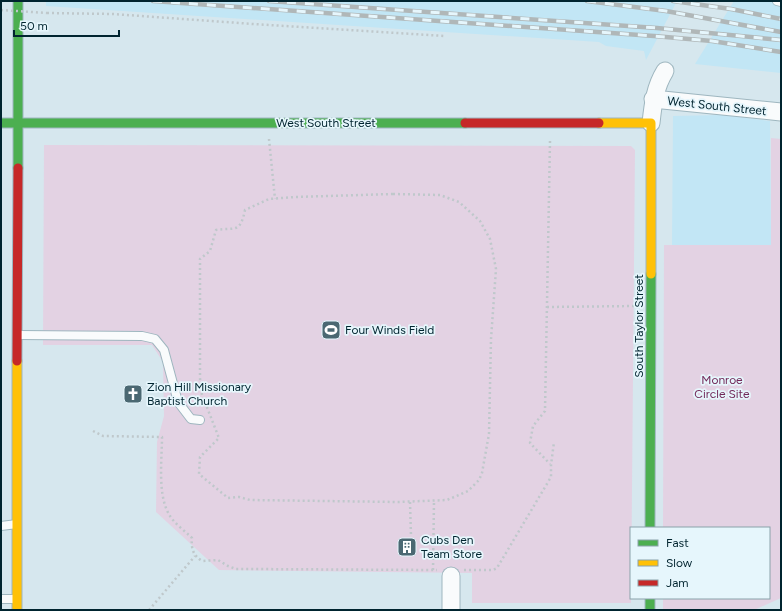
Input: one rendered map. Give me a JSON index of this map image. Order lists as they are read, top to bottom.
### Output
{
  "streets": {
    "street": ["West South Street", "South Taylor Street"]
  },
  "crossings": [
    ["West South Street", "South Taylor Street"]
  ],
  "parks": ["Monroe Circle Site"],
  "places": {
    "sports": ["Four Winds Field"],
    "church": ["Zion Hill Missionary Baptist Church"],
    "building": ["Cubs Den Team Store"]
  },
  "legend": ["Fast", "Slow", "Jam"],
  "scale_bar": "50 m"
}
